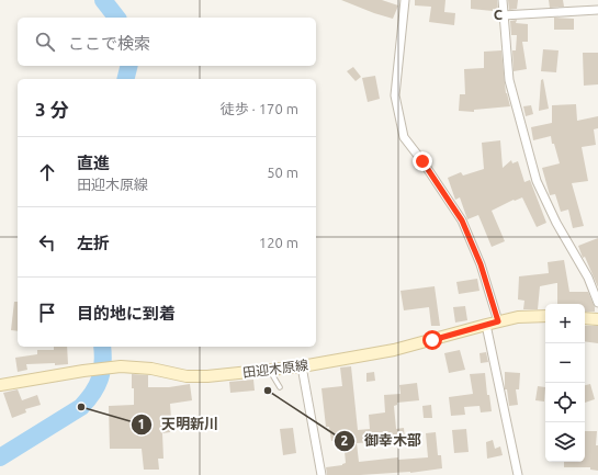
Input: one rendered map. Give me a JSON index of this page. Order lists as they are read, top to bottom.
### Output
{
  "streets": {
    "main road": ["田迎木原線"]
  },
  "places": ["御幸木部", "天明新川"],
  "page": {
    "search": "ここで検索",
    "heading": ["3 分", "徒歩 · 170 m"],
    "list": [
      ["直進", "田迎木原線", "50 m"],
      ["左折", "120 m"],
      "目的地に到着"
    ],
    "map_buttons": ["+", "−"]
  },
  "grid": {
    "columns": ["C"]
  }
}
